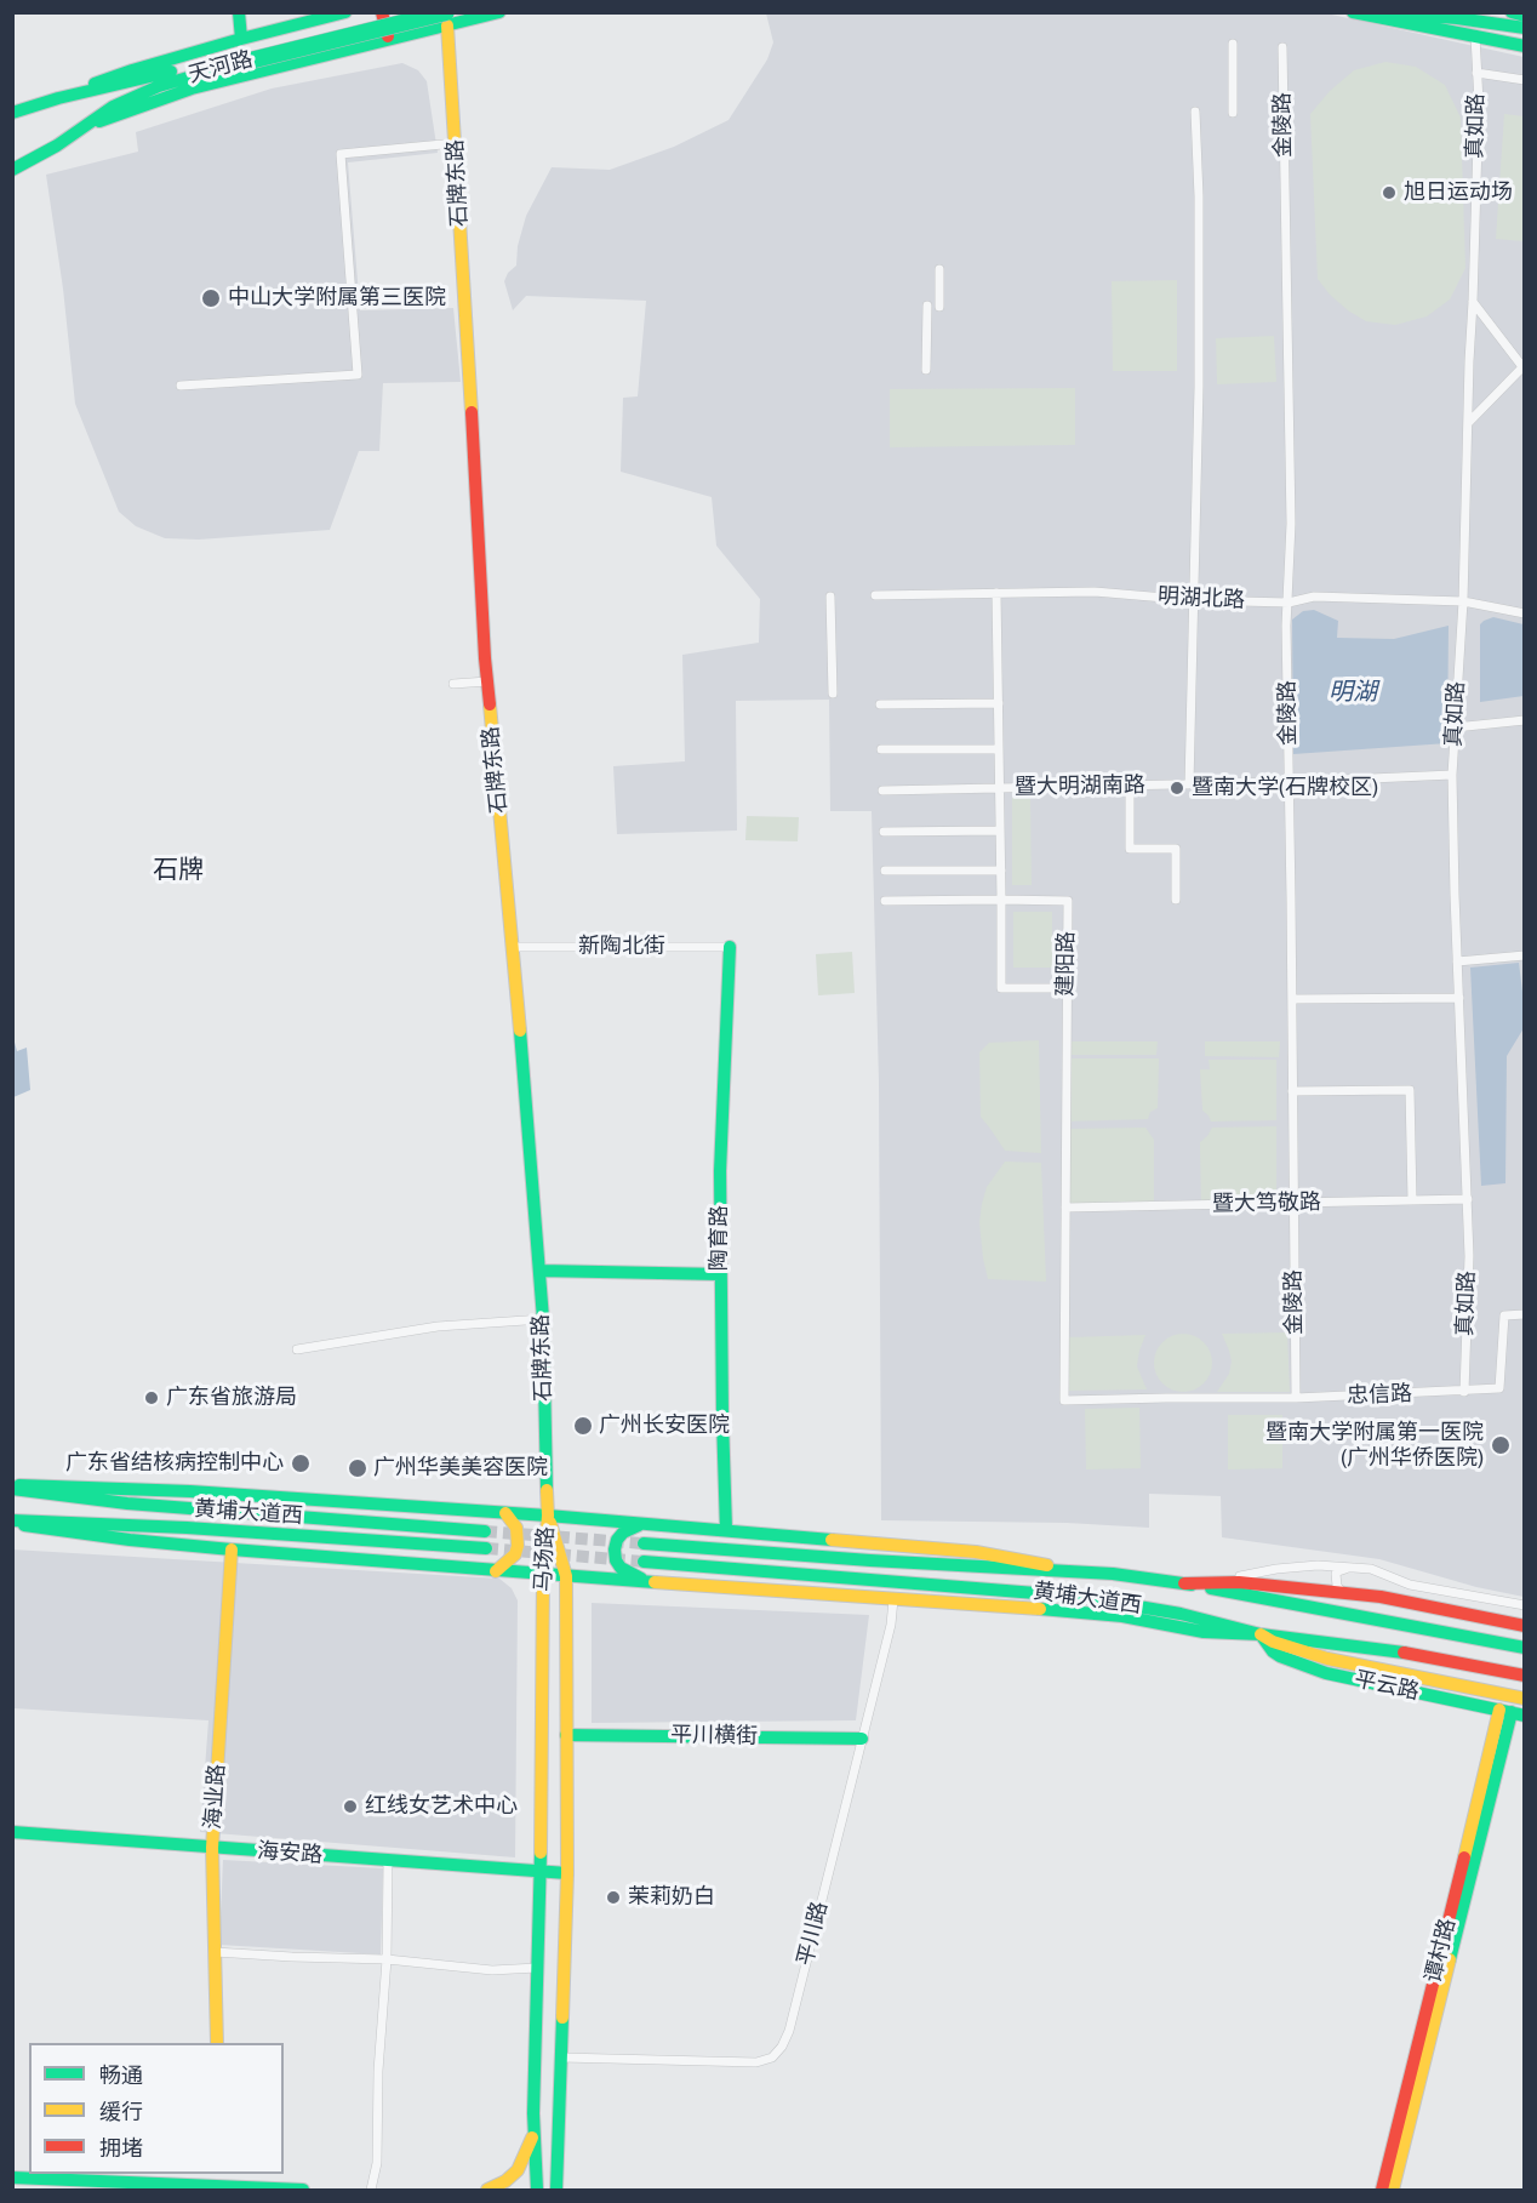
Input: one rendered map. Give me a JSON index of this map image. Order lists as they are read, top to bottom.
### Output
{
  "streets": {
    "main road": [
      "天河路",
      "石牌东路",
      "陶育路",
      "黄埔大道西",
      "马场路",
      "平云路",
      "平川横街",
      "海业路",
      "海安路",
      "谭村路"
    ],
    "street": [
      "金陵路",
      "真如路",
      "明湖北路",
      "暨大明湖南路",
      "新陶北街",
      "建阳路",
      "暨大笃敬路",
      "忠信路",
      "平川路"
    ]
  },
  "crossings": [
    ["天河路", "石牌东路"],
    ["金陵路", "明湖北路"],
    ["金陵路", "暨大明湖南路"],
    ["金陵路", "建阳路"],
    ["金陵路", "暨大笃敬路"],
    ["金陵路", "忠信路"],
    ["真如路", "明湖北路"],
    ["真如路", "暨大明湖南路"],
    ["真如路", "暨大笃敬路"],
    ["真如路", "忠信路"],
    ["石牌东路", "新陶北街"],
    ["石牌东路", "马场路"],
    ["新陶北街", "陶育路"],
    ["建阳路", "暨大笃敬路"],
    ["建阳路", "忠信路"],
    ["黄埔大道西", "平云路"],
    ["马场路", "平川横街"],
    ["马场路", "海安路"],
    ["马场路", "平川路"],
    ["平云路", "谭村路"],
    ["平川横街", "平川路"],
    ["海业路", "海安路"]
  ],
  "districts": ["石牌"],
  "water": ["明湖"],
  "places": [
    "旭日运动场",
    "中山大学附属第三医院",
    "暨南大学(石牌校区)",
    "广东省旅游局",
    "广州长安医院",
    "暨南大学附属第一医院 (广州华侨医院)",
    "广东省结核病控制中心",
    "广州华美美容医院",
    "红线女艺术中心",
    "茉莉奶白"
  ],
  "legend": ["畅通", "缓行", "拥堵"]
}
